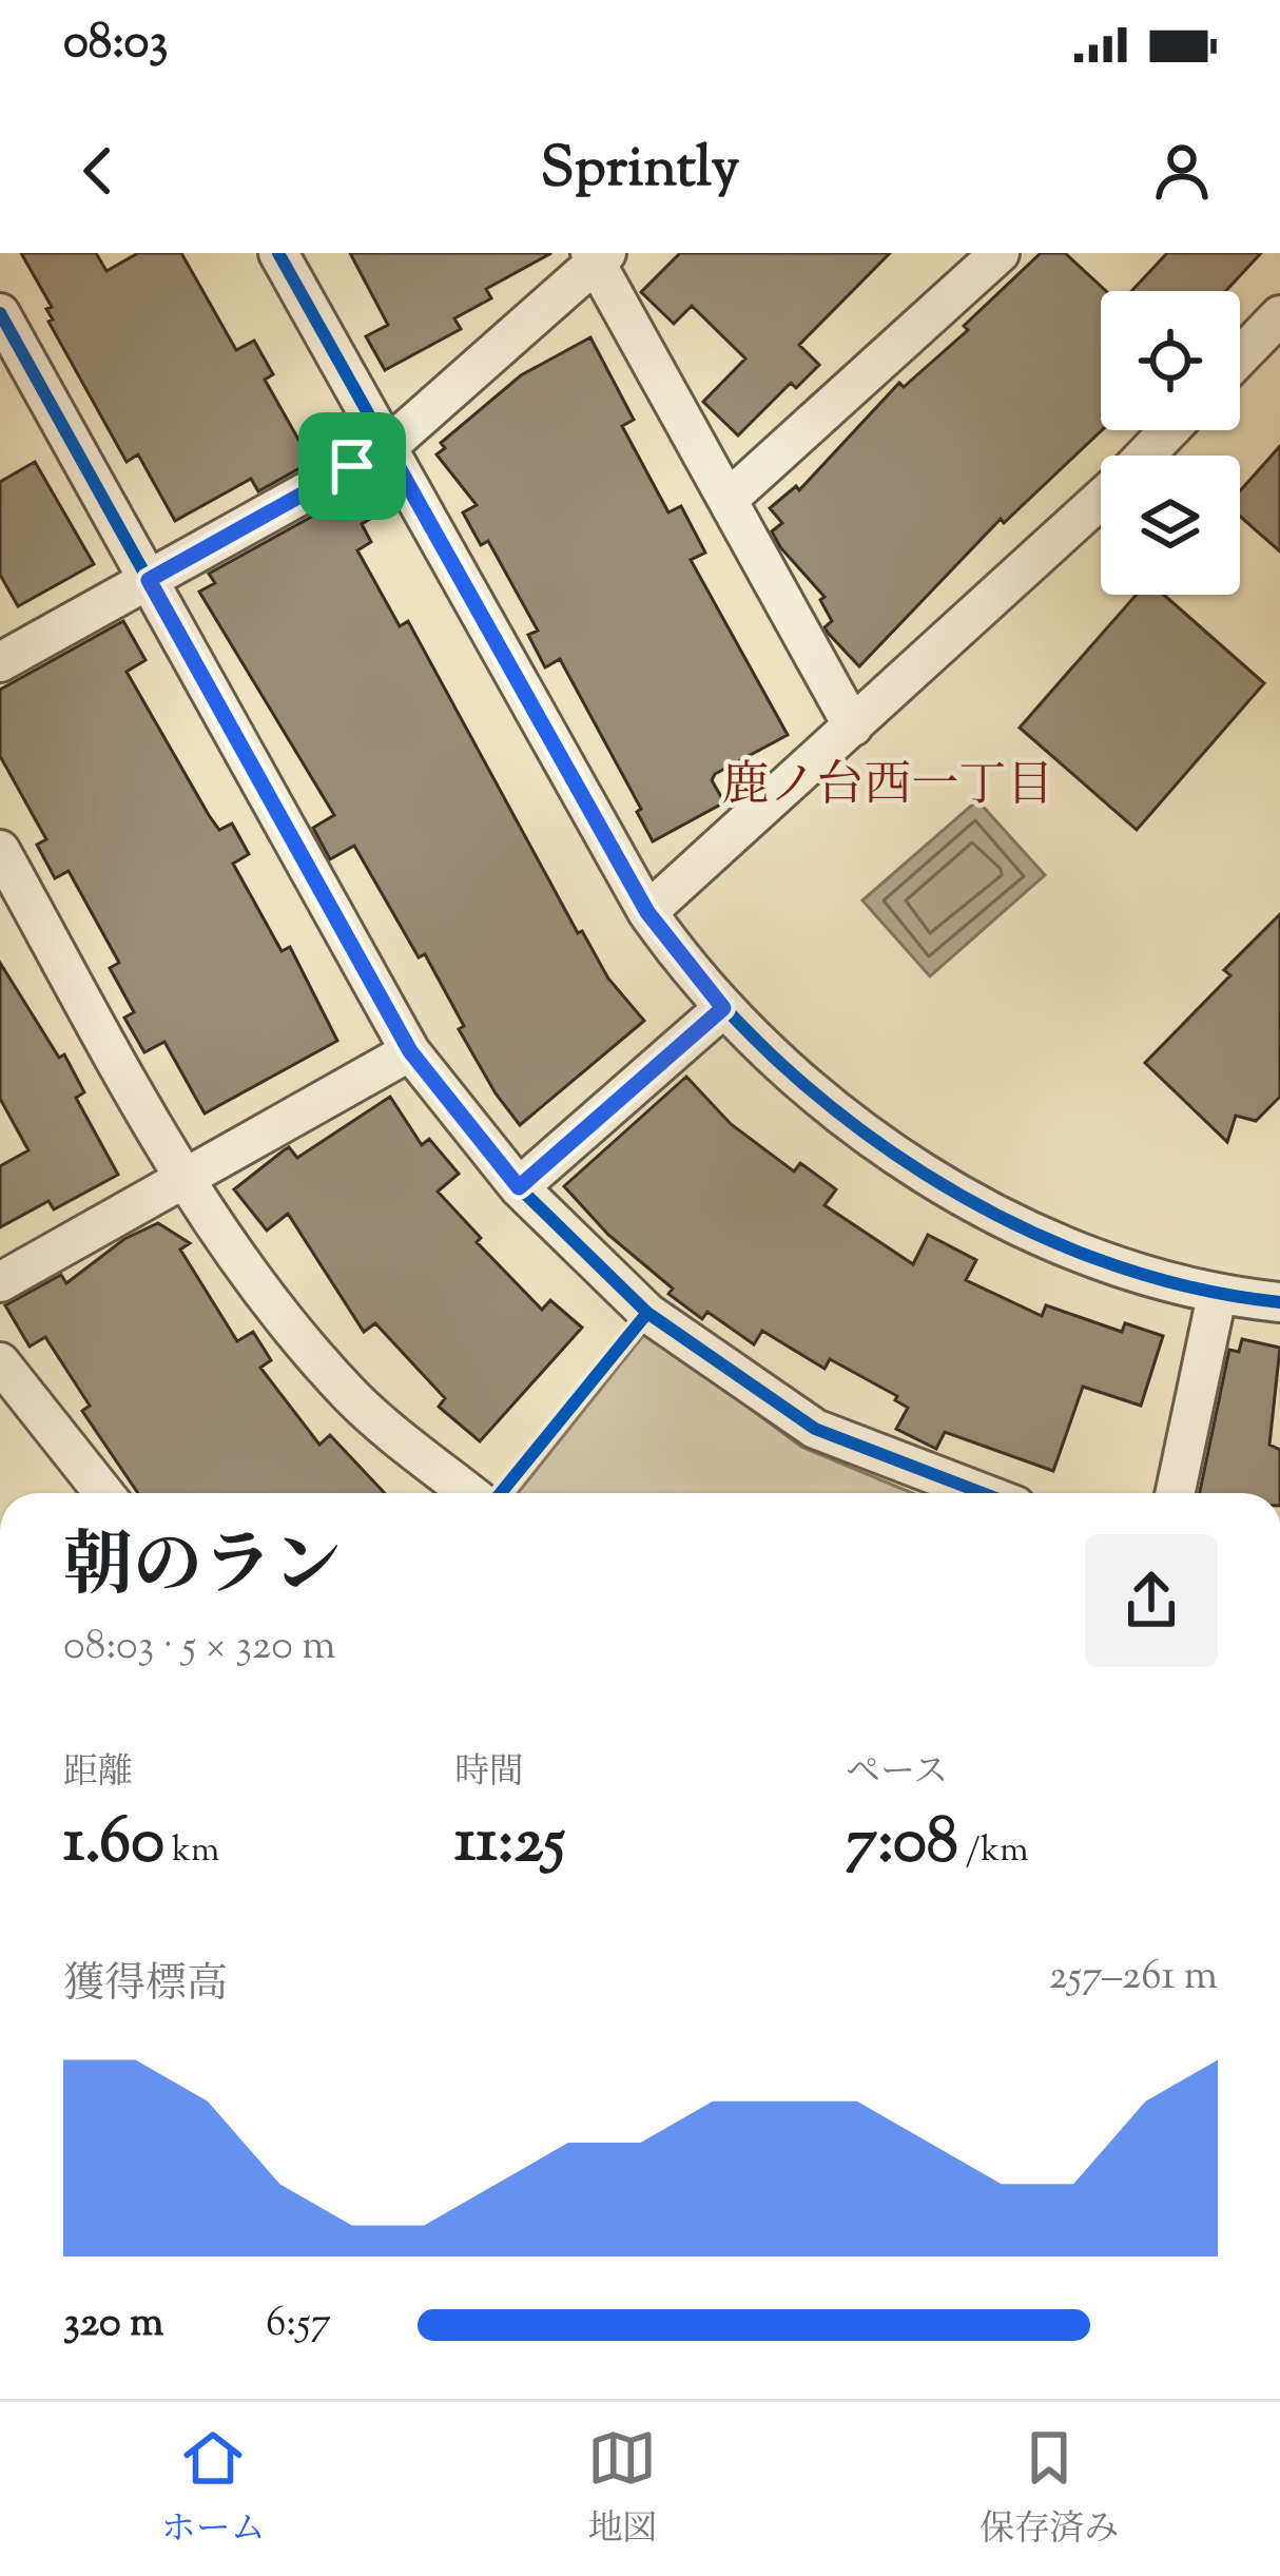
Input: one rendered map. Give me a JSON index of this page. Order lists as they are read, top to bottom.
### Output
{
  "districts": ["鹿ノ台西一丁目"],
  "page": {
    "status": "08:03",
    "header": "Sprintly",
    "heading": ["朝のラン", "08:03 · 5 × 320 m"],
    "stats": [
      ["距離", "1.60 km"],
      ["時間", "11:25"],
      ["ペース", "7:08 /km"]
    ],
    "chart": ["獲得標高", "257–261 m"],
    "list": [
      {
        "name": "320 m",
        "note": "6:57"
      }
    ],
    "tabs": ["ホーム", "地図", "保存済み"]
  }
}
